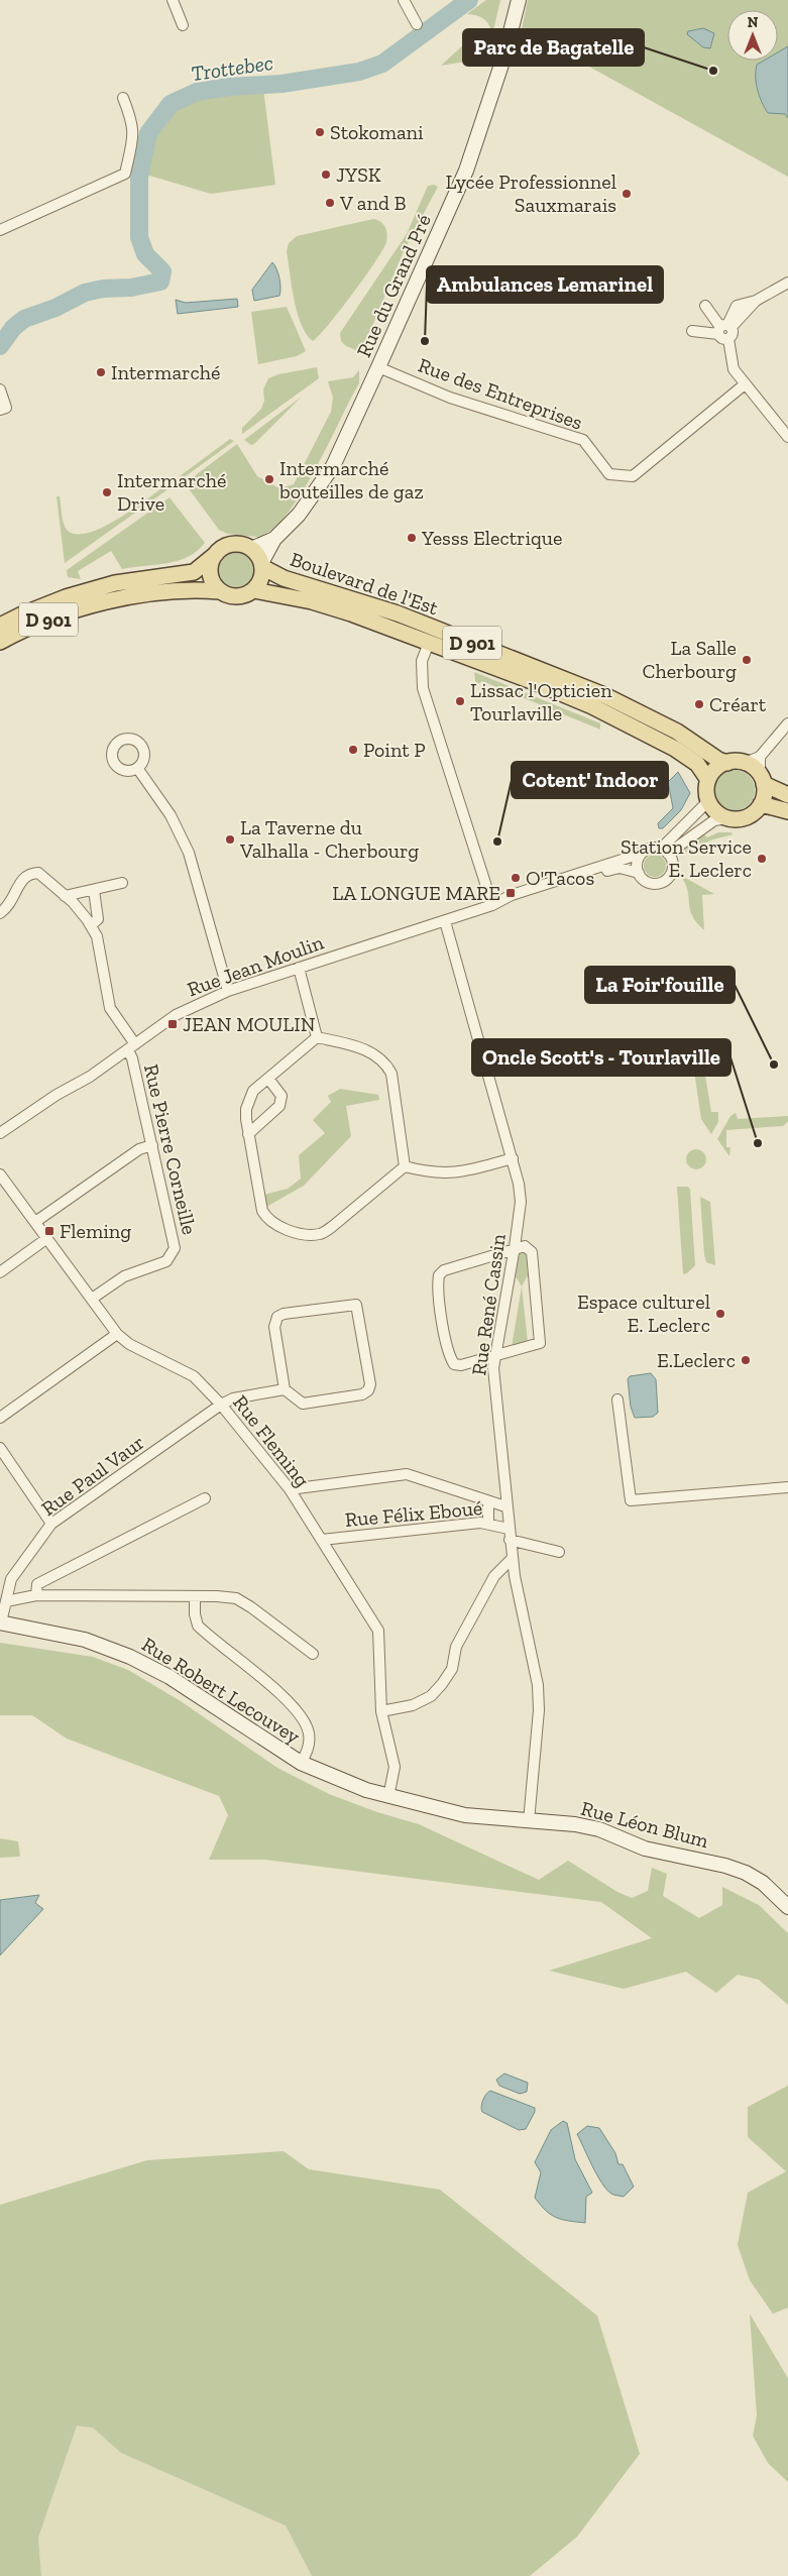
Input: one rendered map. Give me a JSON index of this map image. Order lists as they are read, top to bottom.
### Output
{
  "streets": {
    "main road": ["Boulevard de l'Est", "D 901"],
    "street": [
      "Rue du Grand Pré",
      "Rue des Entreprises",
      "Rue Jean Moulin",
      "Rue Pierre Corneille",
      "Rue René Cassin",
      "Rue Fleming",
      "Rue Paul Vaur",
      "Rue Félix Eboué",
      "Rue Robert Lecouvey",
      "Rue Léon Blum"
    ]
  },
  "crossings": [
    ["Rue du Grand Pré", "Rue des Entreprises"],
    ["Rue du Grand Pré", "Boulevard de l'Est"],
    ["Rue du Grand Pré", "D 901"],
    ["Boulevard de l'Est", "D 901"],
    ["Boulevard de l'Est", "Rue Jean Moulin"],
    ["Rue Jean Moulin", "Rue Pierre Corneille"],
    ["Rue Jean Moulin", "Rue René Cassin"],
    ["Rue Pierre Corneille", "Rue Fleming"],
    ["Rue René Cassin", "Rue Félix Eboué"],
    ["Rue René Cassin", "Rue Léon Blum"],
    ["Rue Fleming", "Rue Paul Vaur"],
    ["Rue Fleming", "Rue Félix Eboué"],
    ["Rue Fleming", "Rue Robert Lecouvey"],
    ["Rue Fleming", "Rue Léon Blum"],
    ["Rue Paul Vaur", "Rue Robert Lecouvey"],
    ["Rue Robert Lecouvey", "Rue Léon Blum"]
  ],
  "water": ["Trottebec"],
  "places": {
    "other": [
      "Parc de Bagatelle",
      "Stokomani",
      "JYSK",
      "Lycée Professionnel Sauxmarais",
      "V and B",
      "Ambulances Lemarinel",
      "Intermarché",
      "Intermarché bouteilles de gaz",
      "Intermarché Drive",
      "Yesss Electrique",
      "La Salle Cherbourg",
      "Lissac l'Opticien Tourlaville",
      "Créart",
      "Point P",
      "La Taverne du Valhalla - Cherbourg",
      "Cotent' Indoor",
      "Station Service E. Leclerc",
      "O'Tacos",
      "La Foir'fouille",
      "Oncle Scott's - Tourlaville",
      "Espace culturel E. Leclerc",
      "E.Leclerc"
    ],
    "transit": ["LA LONGUE MARE", "JEAN MOULIN", "Fleming"]
  },
  "north": "top"
}
